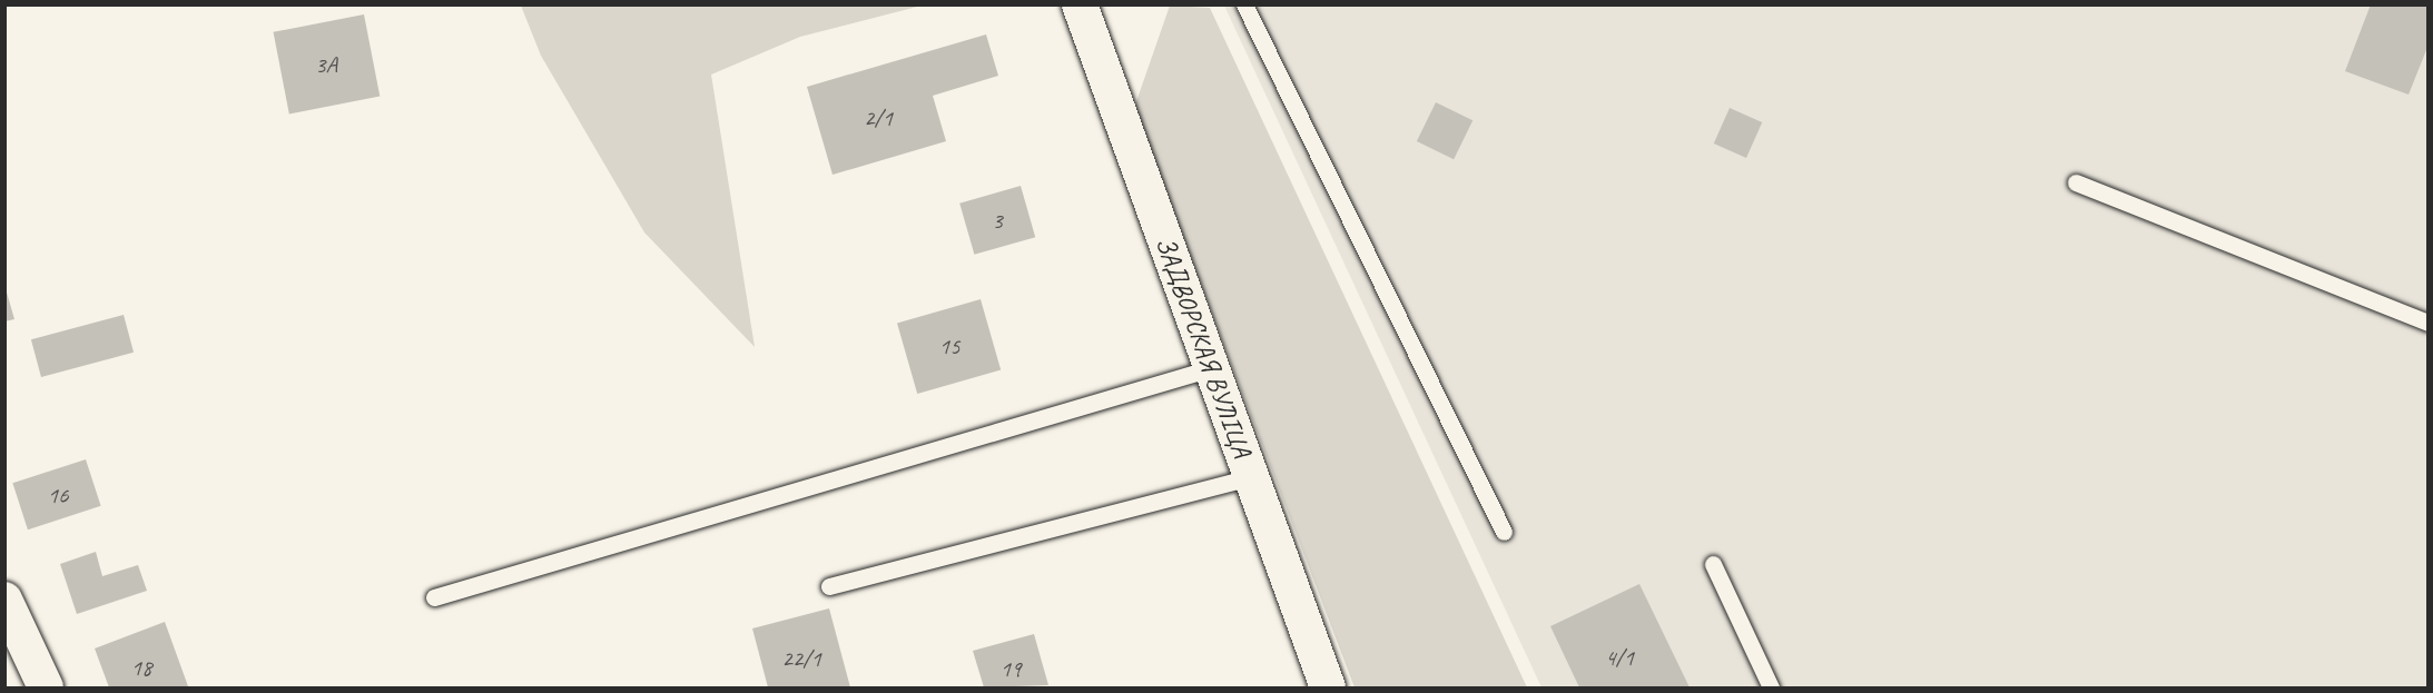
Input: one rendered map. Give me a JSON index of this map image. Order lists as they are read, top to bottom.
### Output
{
  "streets": {
    "street": ["ЗАДВОРСКАЯ ВУЛІЦА"]
  },
  "house_numbers": [
    "3А",
    "2/1",
    "3",
    "15",
    "16",
    "4/1",
    "22/1",
    "18",
    "19"
  ]
}
